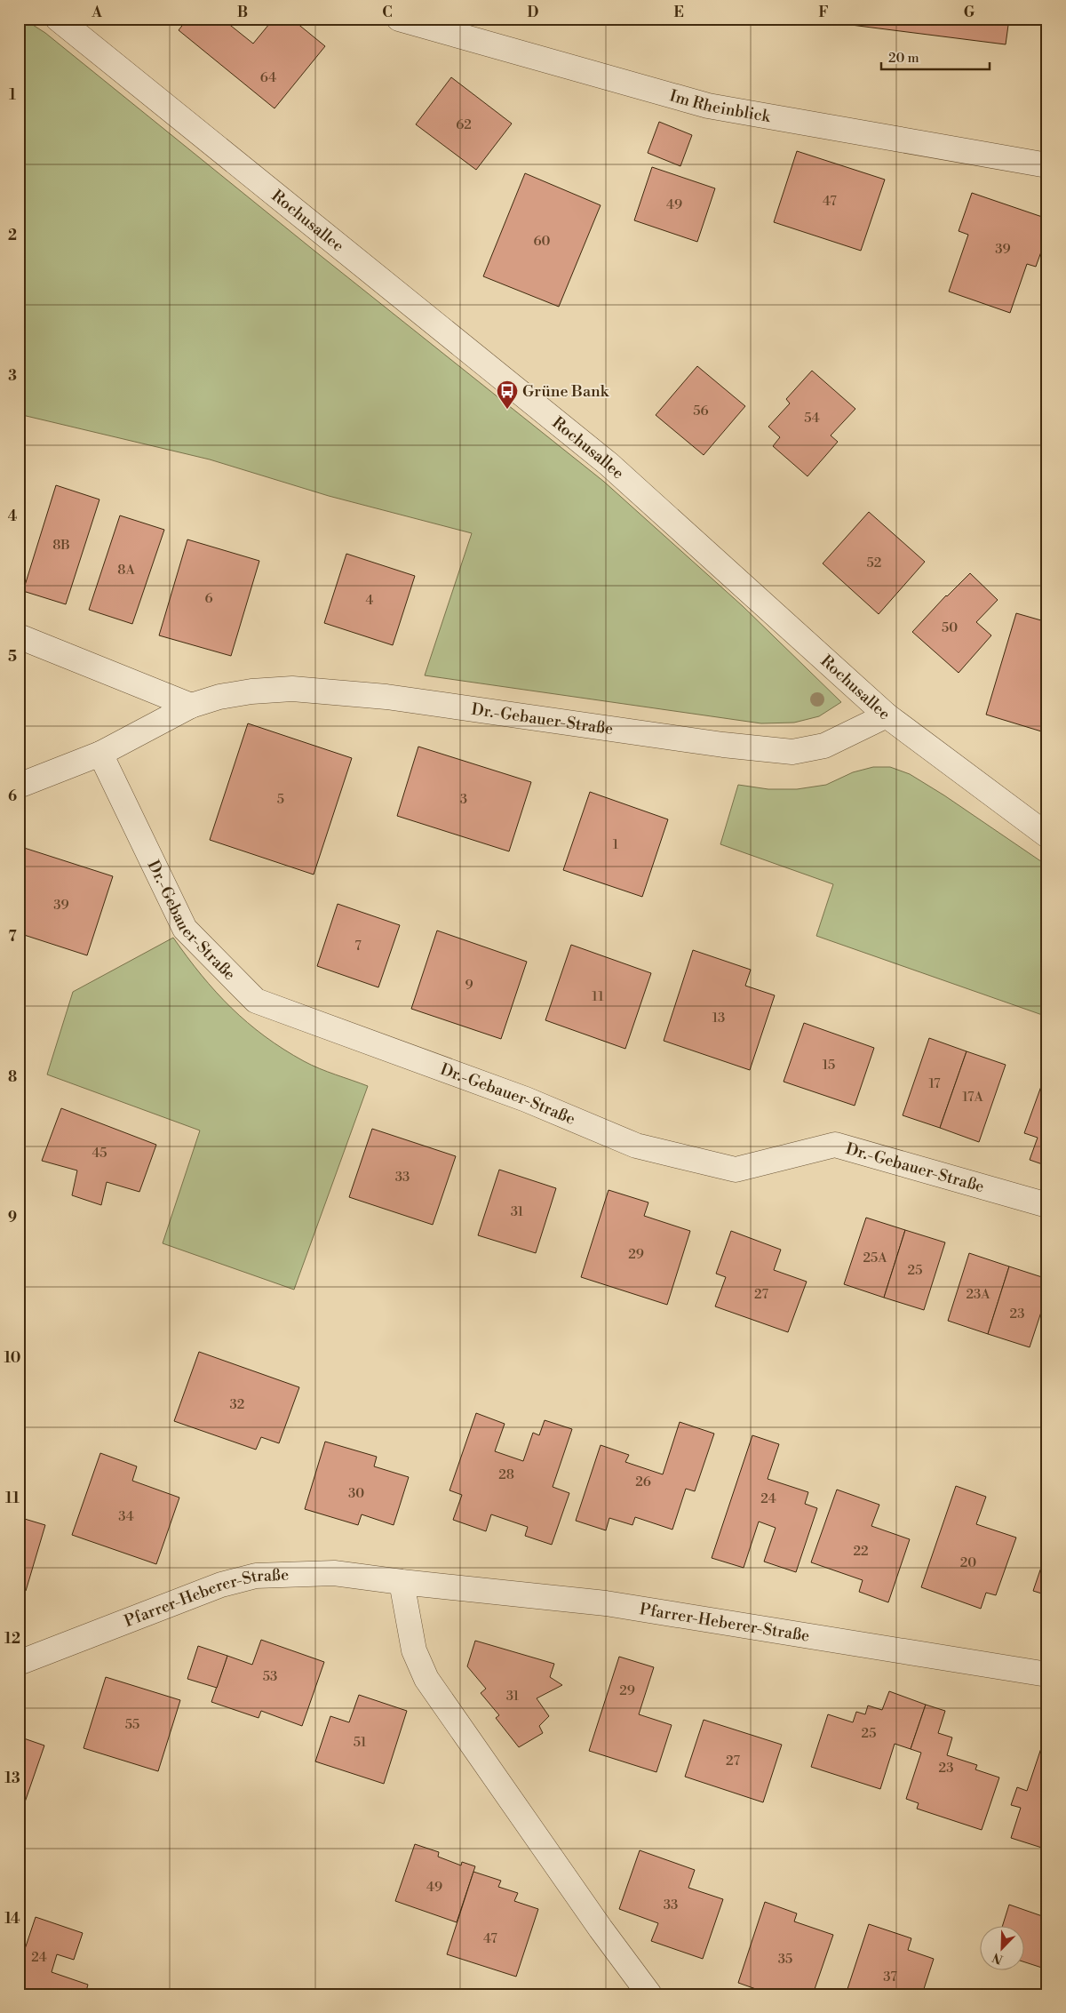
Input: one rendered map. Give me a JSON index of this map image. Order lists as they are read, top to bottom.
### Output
{
  "streets": {
    "street": [
      "Im Rheinblick",
      "Rochusallee",
      "Dr.-Gebauer-Straße",
      "Pfarrer-Heberer-Straße"
    ]
  },
  "crossings": [
    ["Rochusallee", "Dr.-Gebauer-Straße"]
  ],
  "places": {
    "bus stop": ["Grüne Bank"]
  },
  "house_numbers": [
    "64",
    "62",
    "47",
    "49",
    "60",
    "39",
    "56",
    "54",
    "8B",
    "52",
    "8A",
    "6",
    "4",
    "50",
    "5",
    "3",
    "1",
    "39",
    "7",
    "9",
    "11",
    "13",
    "15",
    "17",
    "17A",
    "45",
    "33",
    "31",
    "29",
    "25A",
    "25",
    "27",
    "23A",
    "23",
    "32",
    "28",
    "26",
    "30",
    "24",
    "34",
    "22",
    "20",
    "53",
    "29",
    "31",
    "55",
    "25",
    "51",
    "27",
    "23",
    "49",
    "33",
    "47",
    "24",
    "35",
    "37"
  ],
  "scale_bar": "20 m",
  "north": "bottom left",
  "grid": {
    "columns": [
      "A",
      "B",
      "C",
      "D",
      "E",
      "F",
      "G"
    ],
    "rows": [
      "1",
      "2",
      "3",
      "4",
      "5",
      "6",
      "7",
      "8",
      "9",
      "10",
      "11",
      "12",
      "13",
      "14"
    ]
  }
}
